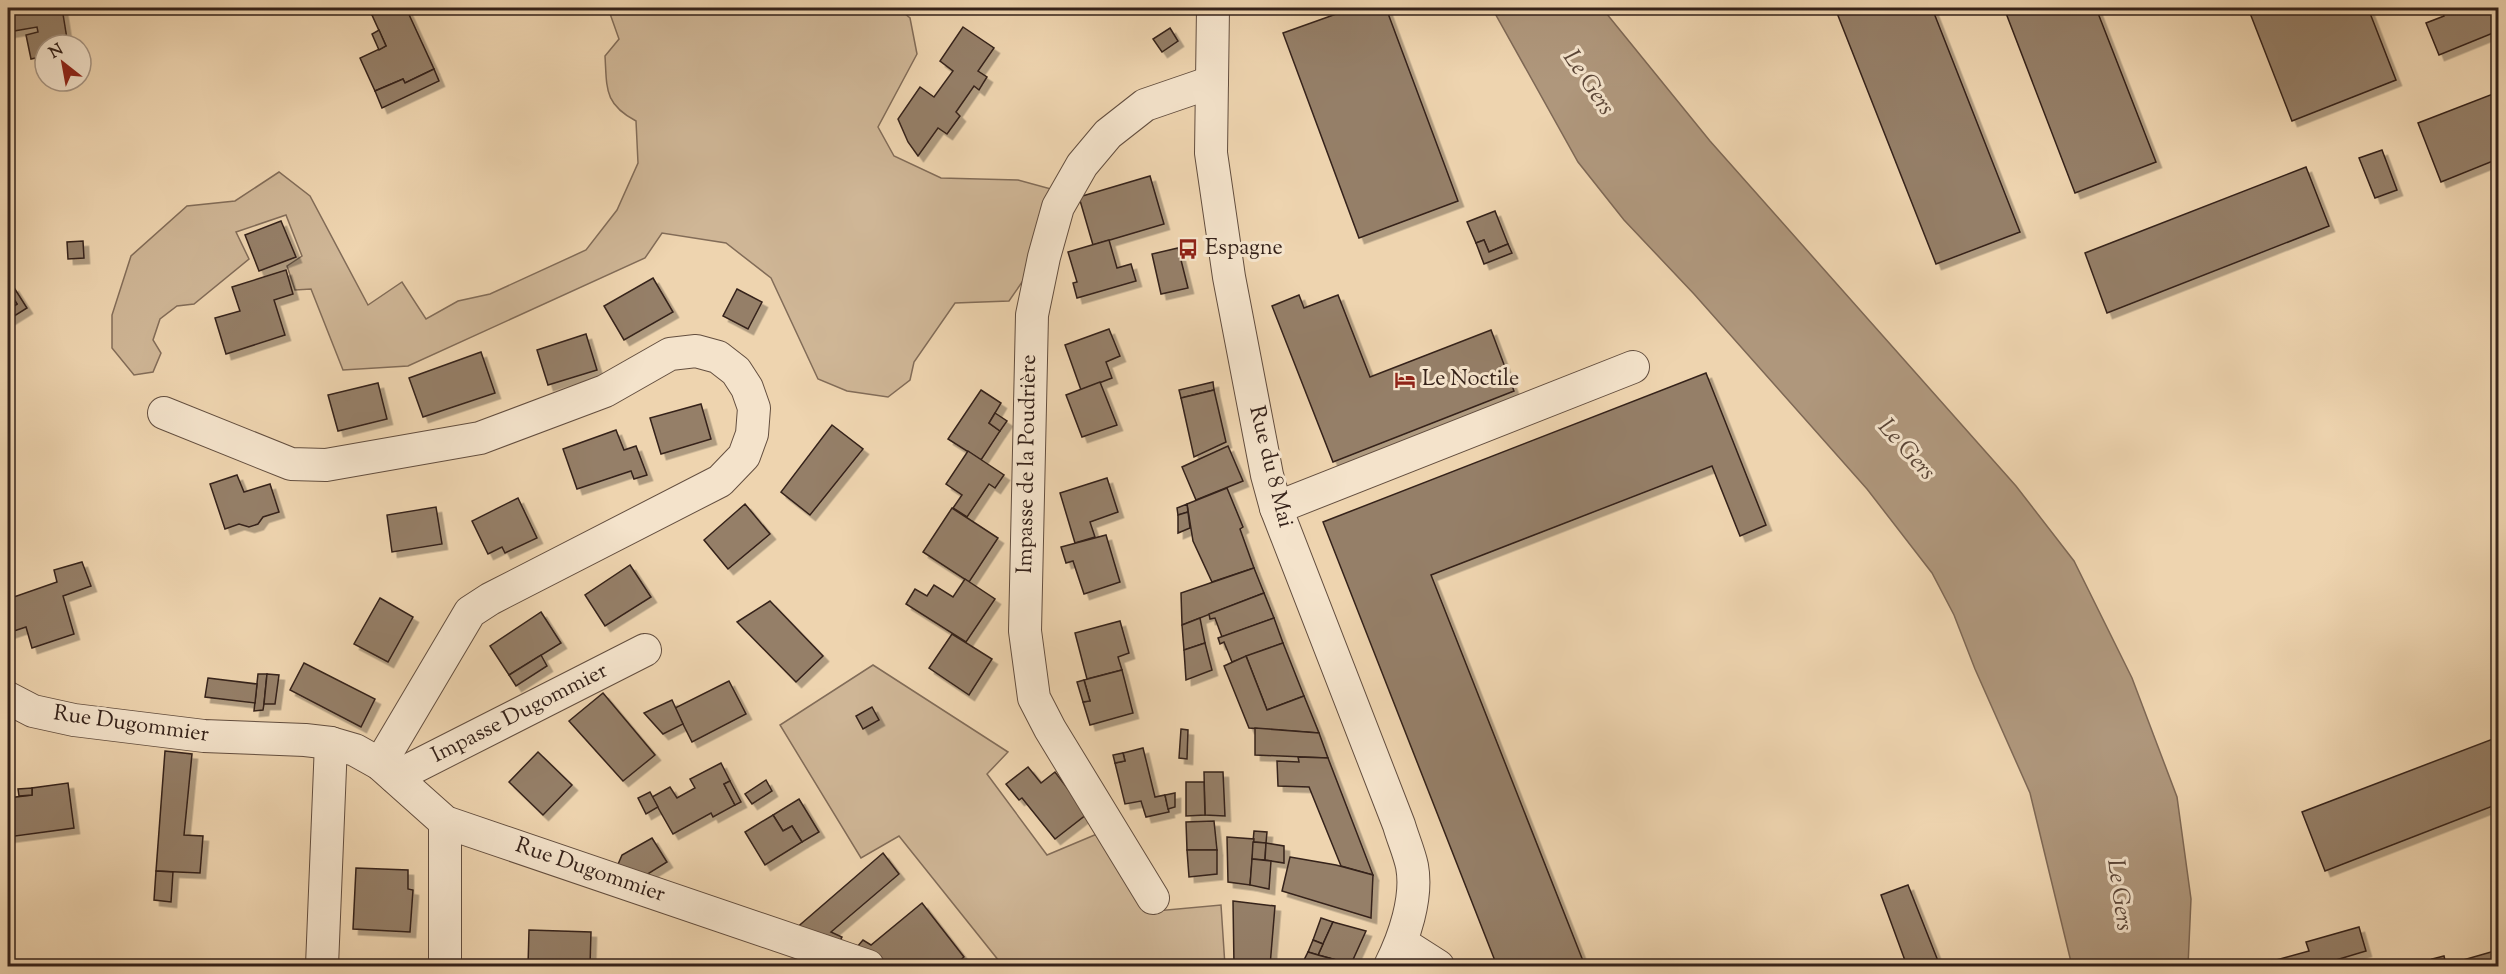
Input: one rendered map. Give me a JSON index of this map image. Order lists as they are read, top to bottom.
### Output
{
  "streets": {
    "street": [
      "Impasse de la Poudrière",
      "Rue du 8 Mai",
      "Impasse Dugommier",
      "Rue Dugommier"
    ]
  },
  "crossings": [
    ["Impasse de la Poudrière", "Rue du 8 Mai"],
    ["Impasse Dugommier", "Rue Dugommier"]
  ],
  "water": ["Le Gers"],
  "places": {
    "bus stop": ["Espagne"],
    "hotel": ["Le Noctile"]
  },
  "north": "top left"
}
